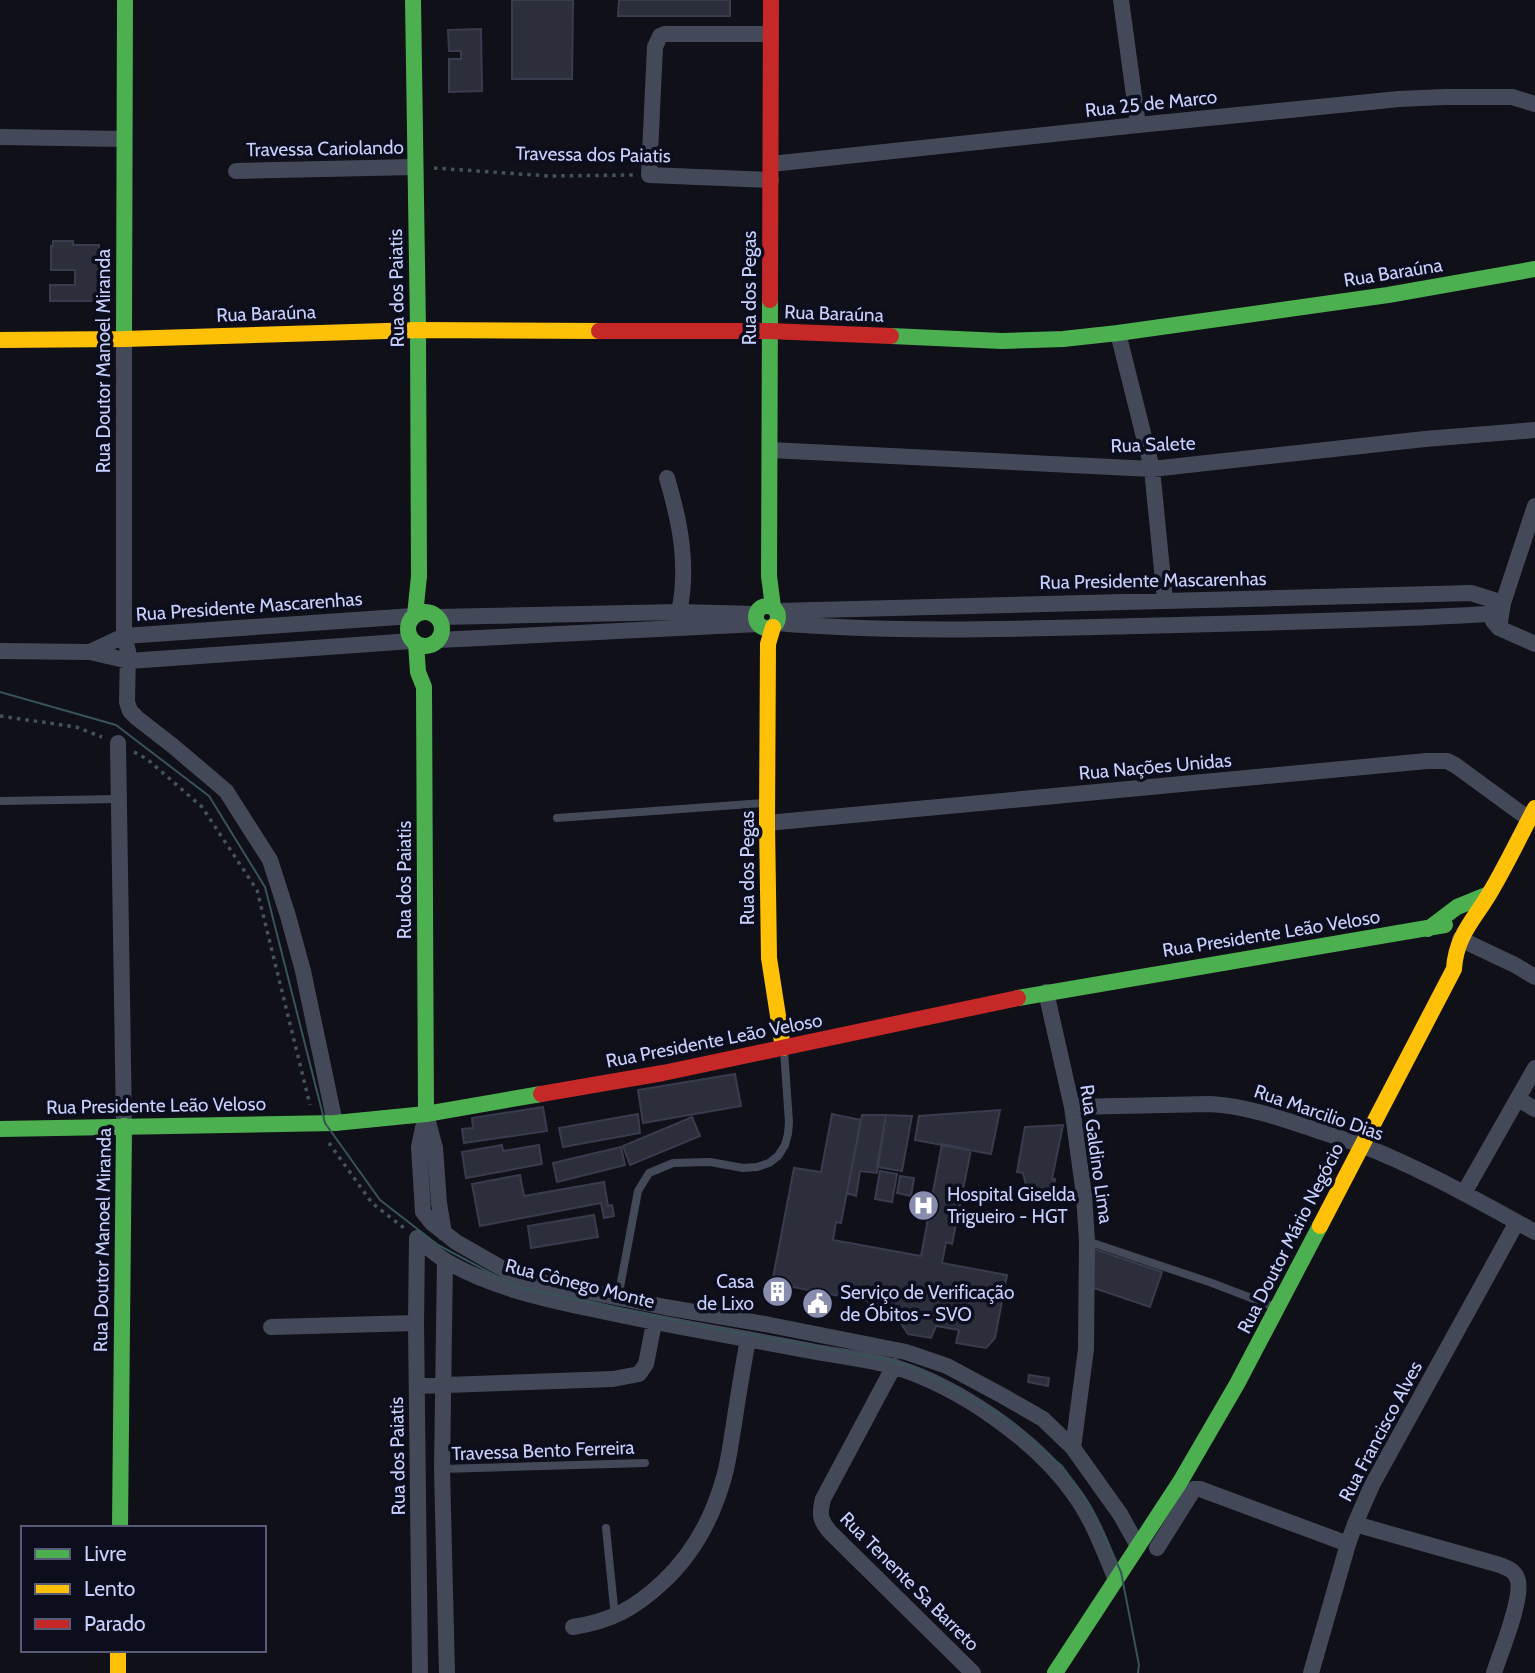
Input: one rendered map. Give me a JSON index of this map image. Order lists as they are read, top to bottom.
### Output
{
  "streets": {
    "main road": [
      "Rua Baraúna",
      "Rua dos Paiatis",
      "Rua dos Pegas",
      "Rua Doutor Manoel Miranda",
      "Rua Presidente Leão Veloso",
      "Rua Doutor Mário Negócio"
    ],
    "street": [
      "Rua 25 de Marco",
      "Travessa Cariolando",
      "Travessa dos Paiatis",
      "Rua Salete",
      "Rua Presidente Mascarenhas",
      "Rua Nações Unidas",
      "Rua Marcilio Dias",
      "Rua Galdino Lima",
      "Rua Cônego Monte",
      "Rua Francisco Alves",
      "Rua Tenente Sa Barreto"
    ],
    "lane": ["Travessa Bento Ferreira"]
  },
  "crossings": [
    ["Rua 25 de Marco", "Travessa dos Paiatis"],
    ["Rua 25 de Marco", "Rua dos Pegas"],
    ["Travessa Cariolando", "Travessa dos Paiatis"],
    ["Travessa Cariolando", "Rua dos Paiatis"],
    ["Travessa dos Paiatis", "Rua dos Paiatis"],
    ["Travessa dos Paiatis", "Rua dos Pegas"],
    ["Rua Baraúna", "Rua dos Paiatis"],
    ["Rua Baraúna", "Rua dos Pegas"],
    ["Rua Baraúna", "Rua Doutor Manoel Miranda"],
    ["Rua dos Paiatis", "Rua Presidente Mascarenhas"],
    ["Rua dos Paiatis", "Rua Presidente Leão Veloso"],
    ["Rua dos Paiatis", "Rua Cônego Monte"],
    ["Rua dos Pegas", "Rua Salete"],
    ["Rua dos Pegas", "Rua Presidente Mascarenhas"],
    ["Rua dos Pegas", "Rua Nações Unidas"],
    ["Rua dos Pegas", "Rua Presidente Leão Veloso"],
    ["Rua Doutor Manoel Miranda", "Rua Presidente Mascarenhas"],
    ["Rua Doutor Manoel Miranda", "Rua Presidente Leão Veloso"],
    ["Rua Nações Unidas", "Rua Doutor Mário Negócio"],
    ["Rua Presidente Leão Veloso", "Rua Galdino Lima"],
    ["Rua Presidente Leão Veloso", "Rua Doutor Mário Negócio"],
    ["Rua Marcilio Dias", "Rua Galdino Lima"],
    ["Rua Marcilio Dias", "Rua Doutor Mário Negócio"],
    ["Rua Marcilio Dias", "Rua Francisco Alves"],
    ["Rua Galdino Lima", "Rua Cônego Monte"],
    ["Rua Doutor Mário Negócio", "Rua Cônego Monte"],
    ["Rua Cônego Monte", "Rua Tenente Sa Barreto"]
  ],
  "places": {
    "hospital": ["Hospital Giselda Trigueiro - HGT"],
    "building": ["Casa de Lixo"],
    "public building": ["Serviço de Verificação de Óbitos - SVO"]
  },
  "legend": ["Livre", "Lento", "Parado"]
}
